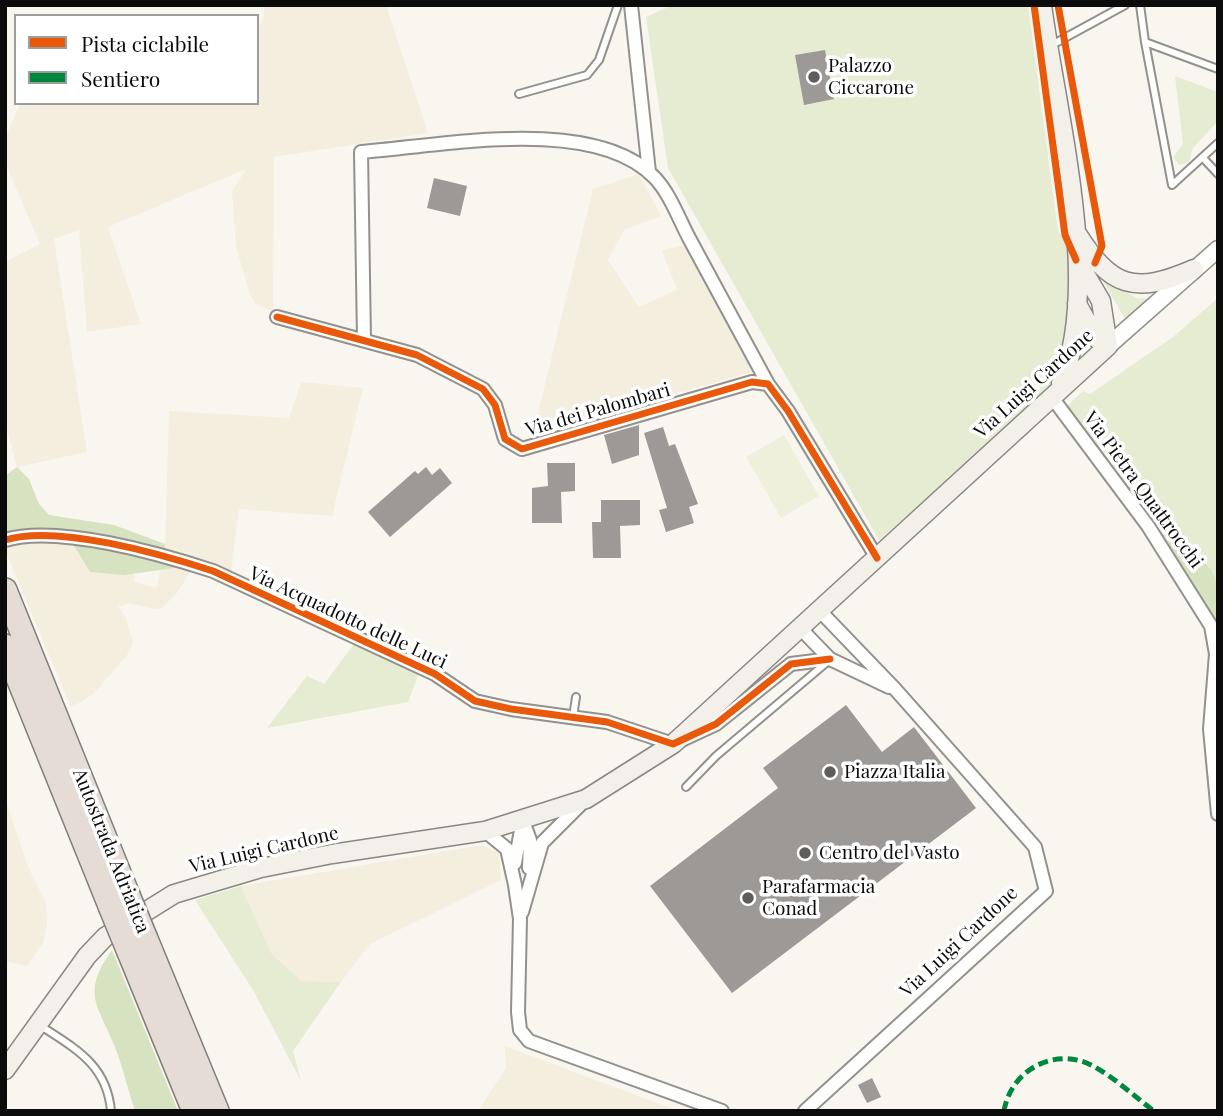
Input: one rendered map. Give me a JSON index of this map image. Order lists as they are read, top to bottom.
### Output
{
  "streets": {
    "highway": ["Autostrada Adriatica"],
    "main road": ["Via Luigi Cardone"],
    "street": ["Via dei Palombari", "Via Pietra Quattrocchi", "Via Acquadotto delle Luci"]
  },
  "crossings": [
    ["Via Luigi Cardone", "Via Pietra Quattrocchi"],
    ["Via Luigi Cardone", "Via Acquadotto delle Luci"]
  ],
  "places": [
    "Palazzo Ciccarone",
    "Piazza Italia",
    "Centro del Vasto",
    "Parafarmacia Conad"
  ],
  "legend": ["Pista ciclabile", "Sentiero"]
}
